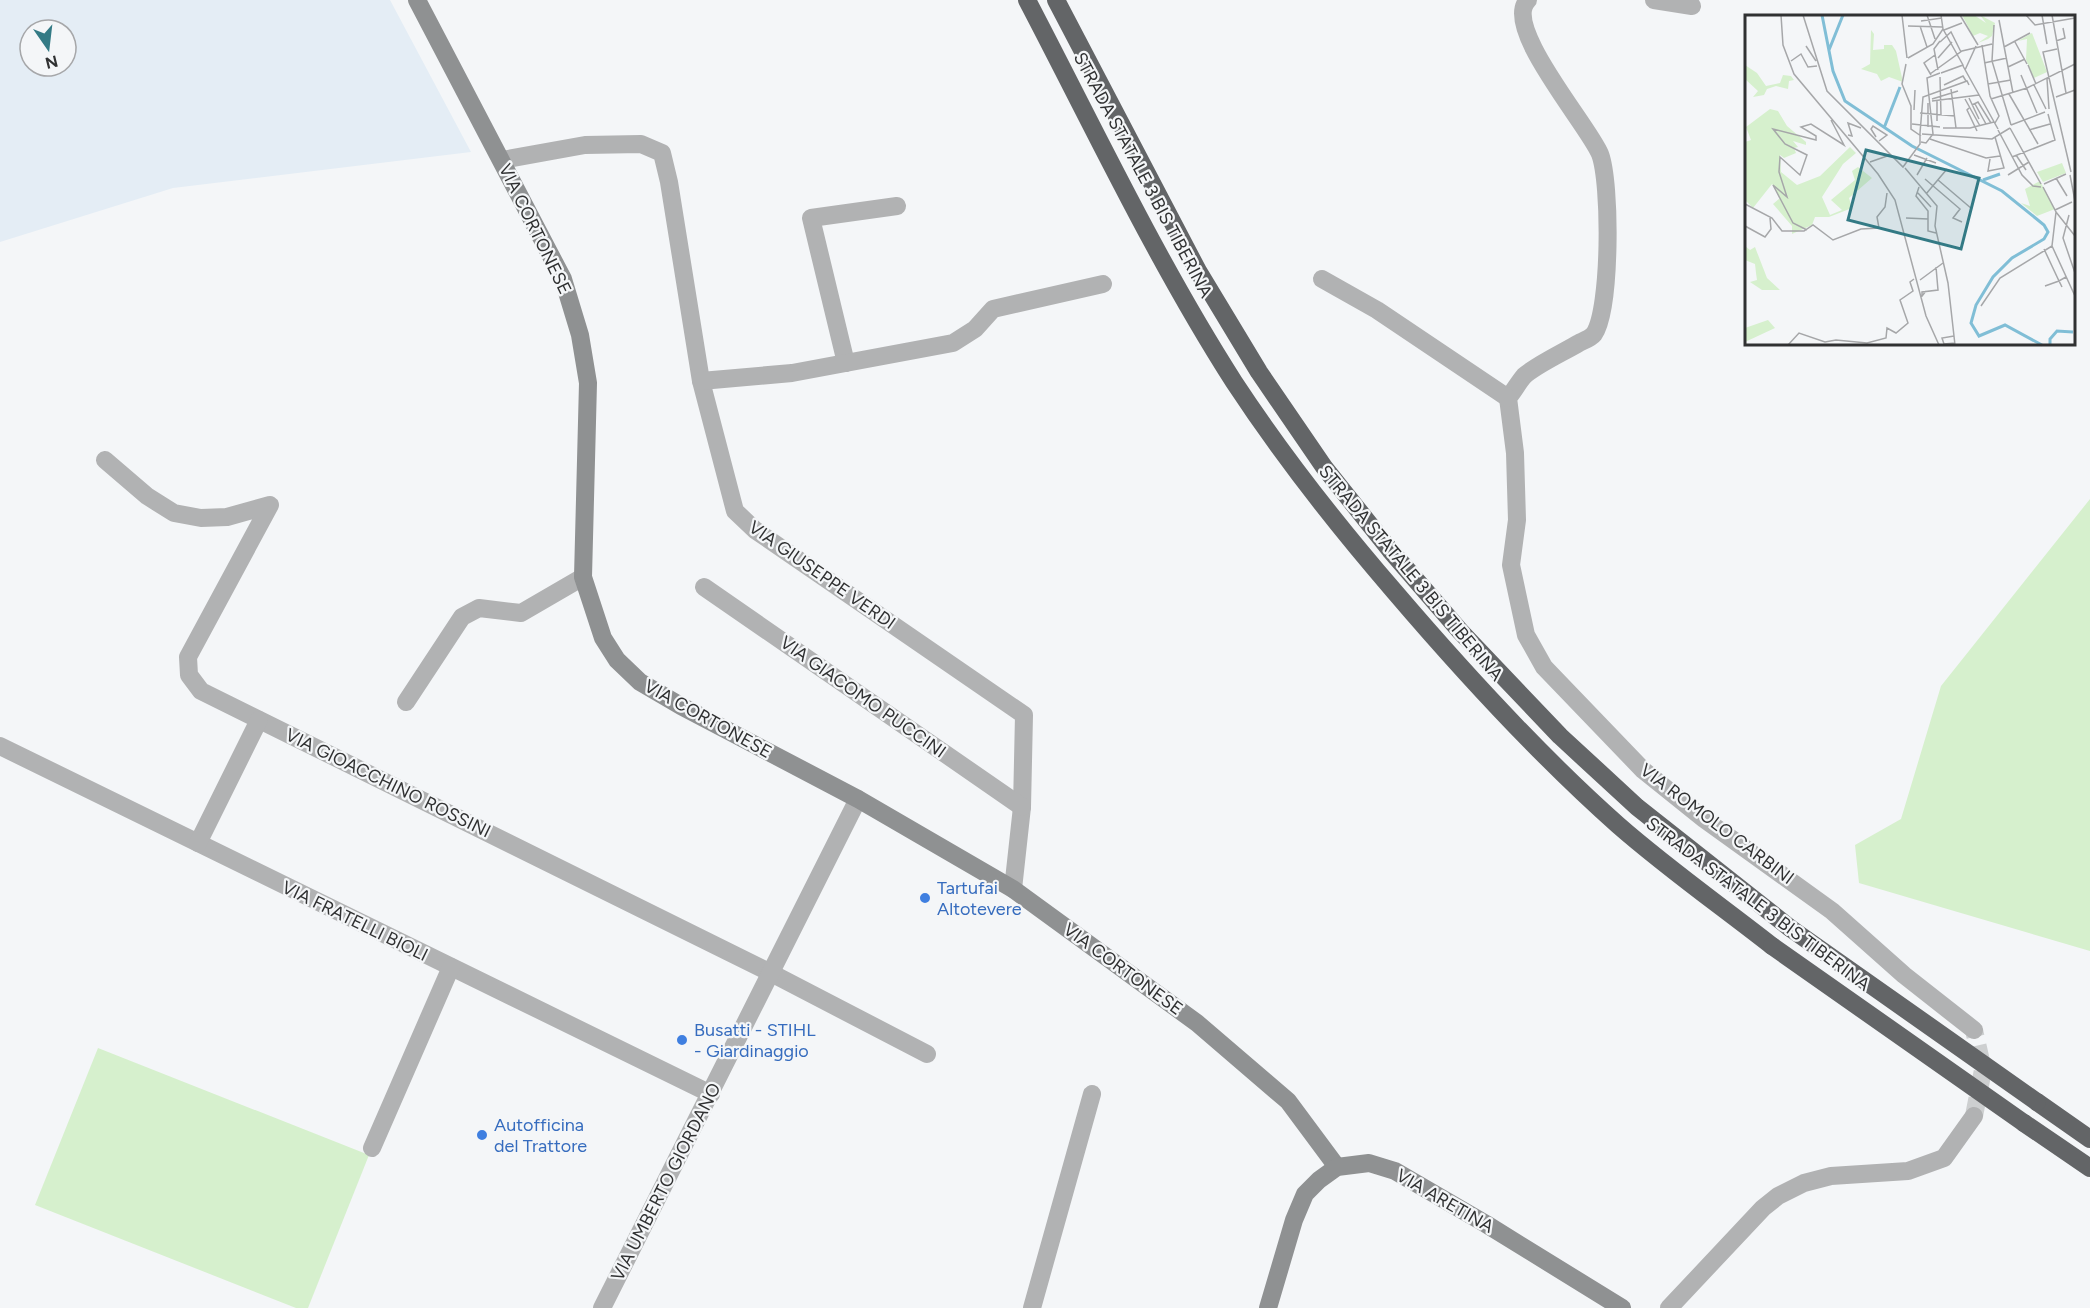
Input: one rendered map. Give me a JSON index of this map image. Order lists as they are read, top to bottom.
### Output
{
  "streets": {
    "highway": ["STRADA STATALE 3 BIS TIBERINA"],
    "street": [
      "VIA CORTONESE",
      "VIA GIUSEPPE VERDI",
      "VIA GIACOMO PUCCINI",
      "VIA GIOACCHINO ROSSINI",
      "VIA ROMOLO CARBINI",
      "VIA FRATELLI BIOLI",
      "VIA UMBERTO GIORDANO",
      "VIA ARETINA"
    ]
  },
  "crossings": [
    ["VIA CORTONESE", "VIA GIUSEPPE VERDI"],
    ["VIA CORTONESE", "VIA UMBERTO GIORDANO"],
    ["VIA CORTONESE", "VIA ARETINA"],
    ["VIA GIUSEPPE VERDI", "VIA GIACOMO PUCCINI"],
    ["VIA GIOACCHINO ROSSINI", "VIA UMBERTO GIORDANO"],
    ["VIA FRATELLI BIOLI", "VIA UMBERTO GIORDANO"]
  ],
  "places": ["Tartufai Altotevere", "Busatti - STIHL - Giardinaggio", "Autofficina del Trattore"],
  "north": "bottom"
}
